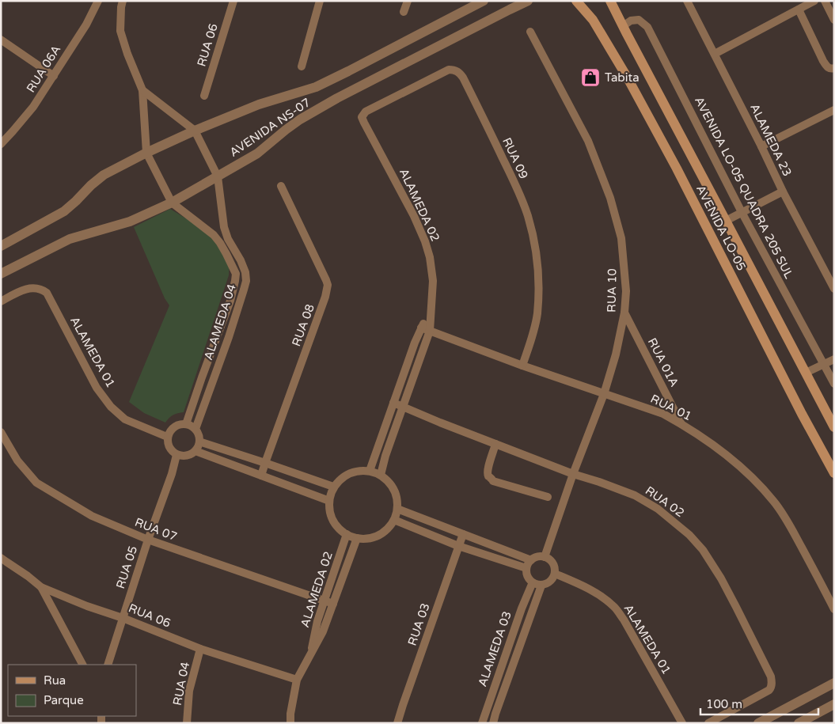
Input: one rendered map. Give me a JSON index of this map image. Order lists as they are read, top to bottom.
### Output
{
  "streets": {
    "main road": ["AVENIDA LO-05"],
    "street": [
      "RUA 06",
      "RUA 06A",
      "AVENIDA NS-07",
      "ALAMEDA 23",
      "RUA 09",
      "AVENIDA LO-05 QUADRA 205 SUL",
      "ALAMEDA 02",
      "RUA 10",
      "ALAMEDA 04",
      "RUA 08",
      "ALAMEDA 01",
      "RUA 01A",
      "RUA 01",
      "RUA 02",
      "RUA 07",
      "RUA 05",
      "RUA 03",
      "ALAMEDA 03",
      "RUA 04"
    ]
  },
  "crossings": [
    ["RUA 06", "ALAMEDA 02"],
    ["RUA 06", "RUA 05"],
    ["RUA 06", "RUA 04"],
    ["AVENIDA NS-07", "ALAMEDA 04"],
    ["RUA 09", "ALAMEDA 02"],
    ["RUA 09", "RUA 01"],
    ["AVENIDA LO-05 QUADRA 205 SUL", "AVENIDA LO-05"],
    ["ALAMEDA 02", "RUA 01"],
    ["ALAMEDA 02", "RUA 02"],
    ["ALAMEDA 02", "RUA 07"],
    ["RUA 10", "ALAMEDA 01"],
    ["RUA 10", "RUA 01A"],
    ["RUA 10", "RUA 01"],
    ["RUA 10", "RUA 02"],
    ["RUA 10", "ALAMEDA 03"],
    ["ALAMEDA 04", "ALAMEDA 01"],
    ["ALAMEDA 04", "RUA 05"],
    ["ALAMEDA 01", "RUA 05"],
    ["ALAMEDA 01", "ALAMEDA 03"],
    ["RUA 01A", "RUA 01"],
    ["RUA 07", "RUA 05"]
  ],
  "places": {
    "shop": ["Tabita"]
  },
  "legend": ["Rua", "Parque"],
  "scale_bar": "100 m"
}
